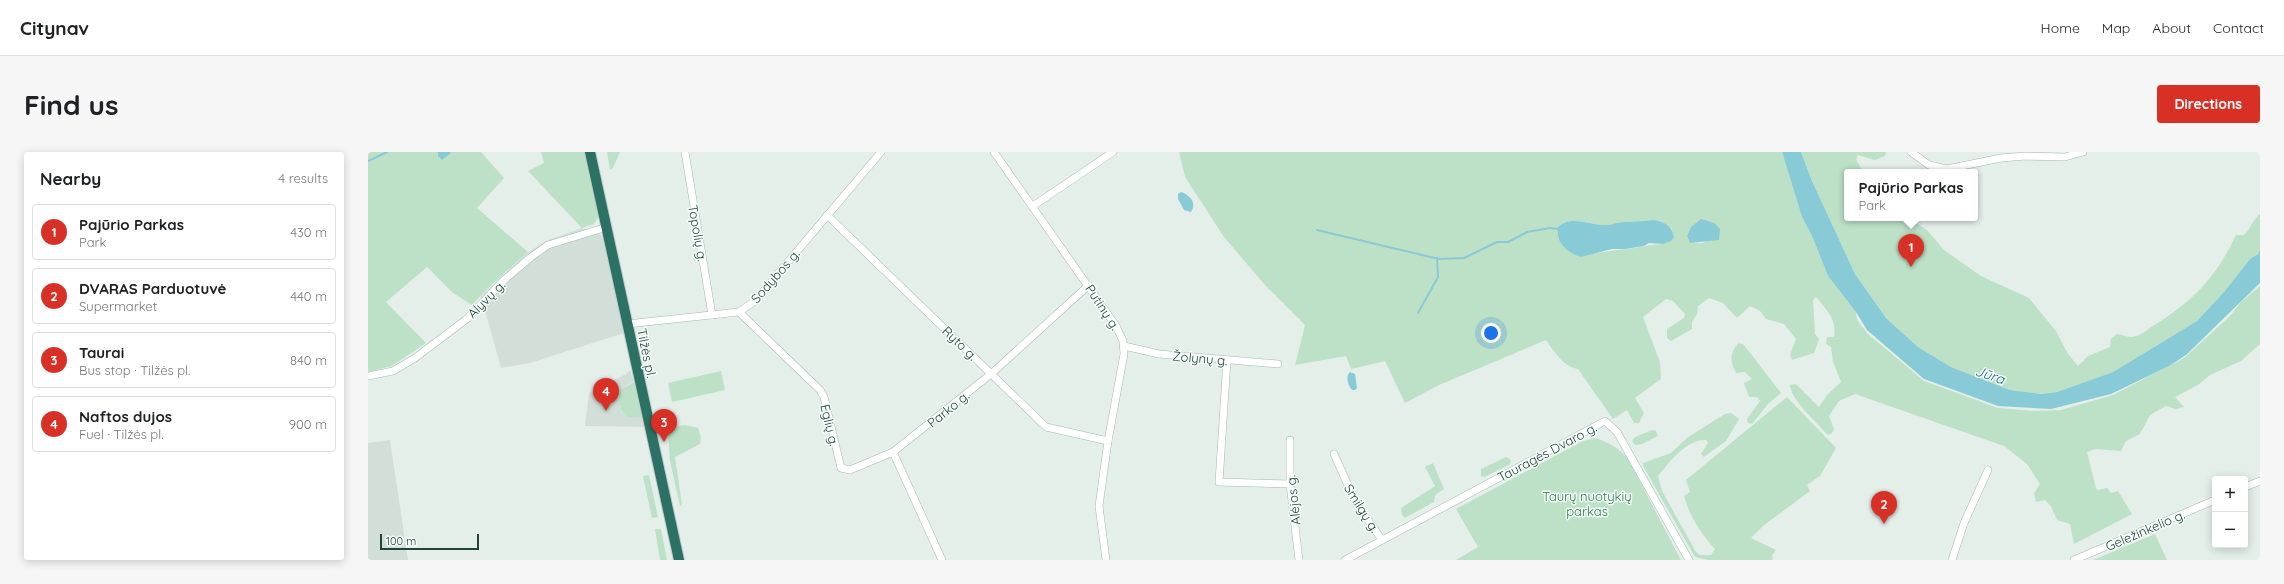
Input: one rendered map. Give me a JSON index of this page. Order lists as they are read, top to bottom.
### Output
{
  "streets": {
    "highway": ["Tilžės pl."],
    "street": [
      "Topolių g.",
      "Sodybos g.",
      "Alyvų g.",
      "Putinų g.",
      "Ryto g.",
      "Žolynų g.",
      "Parko g.",
      "Eglių g.",
      "Tauragės Dvaro g.",
      "Alėjos g.",
      "Smilgų g.",
      "Geležinkelio g."
    ]
  },
  "crossings": [
    ["Topolių g.", "Sodybos g."],
    ["Sodybos g.", "Ryto g."],
    ["Sodybos g.", "Tilžės pl."],
    ["Sodybos g.", "Eglių g."],
    ["Alyvų g.", "Tilžės pl."],
    ["Putinų g.", "Ryto g."],
    ["Putinų g.", "Žolynų g."],
    ["Putinų g.", "Parko g."],
    ["Ryto g.", "Parko g."],
    ["Parko g.", "Eglių g."],
    ["Tauragės Dvaro g.", "Smilgų g."]
  ],
  "water": ["Jūra"],
  "parks": ["Taurų nuotykių parkas"],
  "scale_bar": "100 m",
  "page": {
    "header": "Citynav",
    "nav": [
      "Home",
      "Map",
      "About",
      "Contact"
    ],
    "buttons": "Directions",
    "title": "Find us",
    "heading": ["Nearby", "4 results"],
    "popup": ["Pajūrio Parkas", "Park"],
    "list": [
      {
        "mark": "1",
        "name": "Pajūrio Parkas",
        "note": "Park",
        "value": "430 m"
      },
      {
        "mark": "2",
        "name": "DVARAS Parduotuvė",
        "note": "Supermarket",
        "value": "440 m"
      },
      {
        "mark": "3",
        "name": "Taurai",
        "note": "Bus stop · Tilžės pl.",
        "value": "840 m"
      },
      {
        "mark": "4",
        "name": "Naftos dujos",
        "note": "Fuel · Tilžės pl.",
        "value": "900 m"
      }
    ],
    "pins": [
      "1",
      "4",
      "3",
      "2"
    ],
    "map_buttons": ["+", "−"],
    "scale": "100 m"
  }
}
